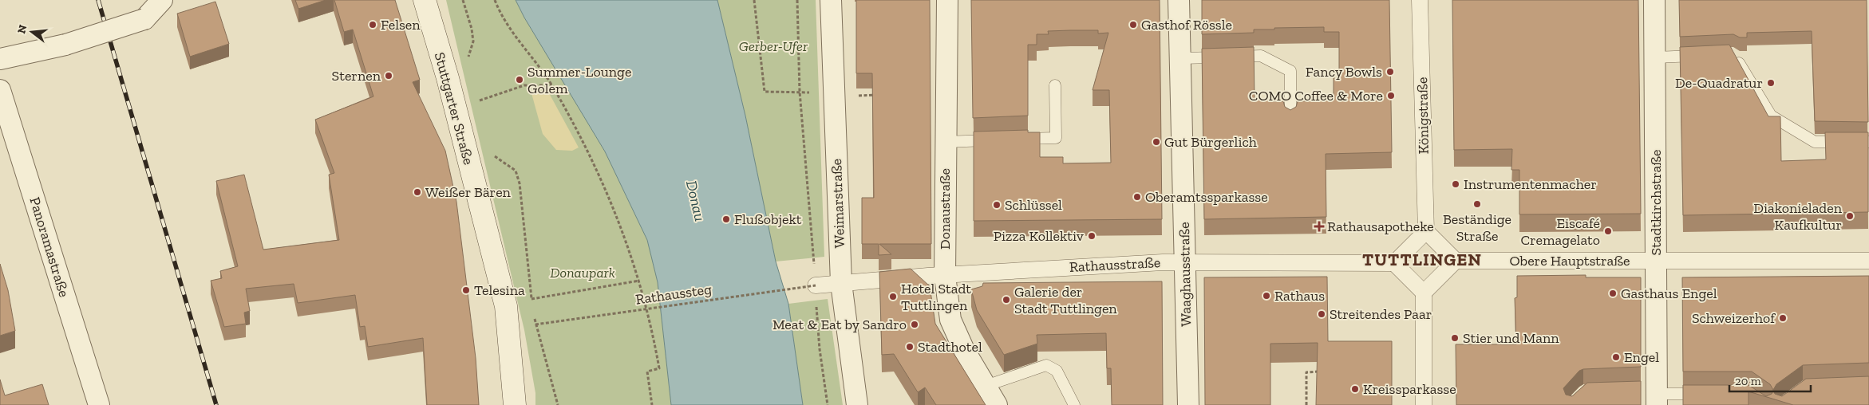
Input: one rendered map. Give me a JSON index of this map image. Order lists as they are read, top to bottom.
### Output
{
  "streets": {
    "main road": ["Stuttgarter Straße"],
    "street": [
      "Königstraße",
      "Stadtkirchstraße",
      "Weimarstraße",
      "Donaustraße",
      "Panoramastraße",
      "Obere Hauptstraße",
      "Rathausstraße",
      "Waaghausstraße"
    ],
    "path": ["Rathaussteg"]
  },
  "crossings": [
    ["Stadtkirchstraße", "Obere Hauptstraße"],
    ["Weimarstraße", "Rathausstraße"],
    ["Donaustraße", "Rathausstraße"],
    ["Rathausstraße", "Waaghausstraße"],
    ["Rathausstraße", "Rathaussteg"]
  ],
  "districts": ["TUTTLINGEN"],
  "water": ["Donau"],
  "parks": ["Gerber-Ufer", "Donaupark"],
  "places": {
    "other": [
      "Felsen",
      "Gasthof Rössle",
      "Fancy Bowls",
      "Sternen",
      "Summer-Lounge Golem",
      "De-Quadratur",
      "COMO Coffee & More",
      "Gut Bürgerlich",
      "Instrumentenmacher",
      "Weißer Bären",
      "Oberamtssparkasse",
      "Beständige Straße",
      "Schlüssel",
      "Diakonieladen Kaufkultur",
      "Flußobjekt",
      "Eiscafé Cremagelato",
      "Pizza Kollektiv",
      "Telesina",
      "Gasthaus Engel",
      "Rathaus",
      "Hotel Stadt Tuttlingen",
      "Galerie der Stadt Tuttlingen",
      "Streitendes Paar",
      "Schweizerhof",
      "Meat & Eat by Sandro",
      "Stier und Mann",
      "Stadthotel",
      "Engel",
      "Kreissparkasse"
    ],
    "health": ["Rathausapotheke"]
  },
  "scale_bar": "20 m",
  "north": "left"
}
